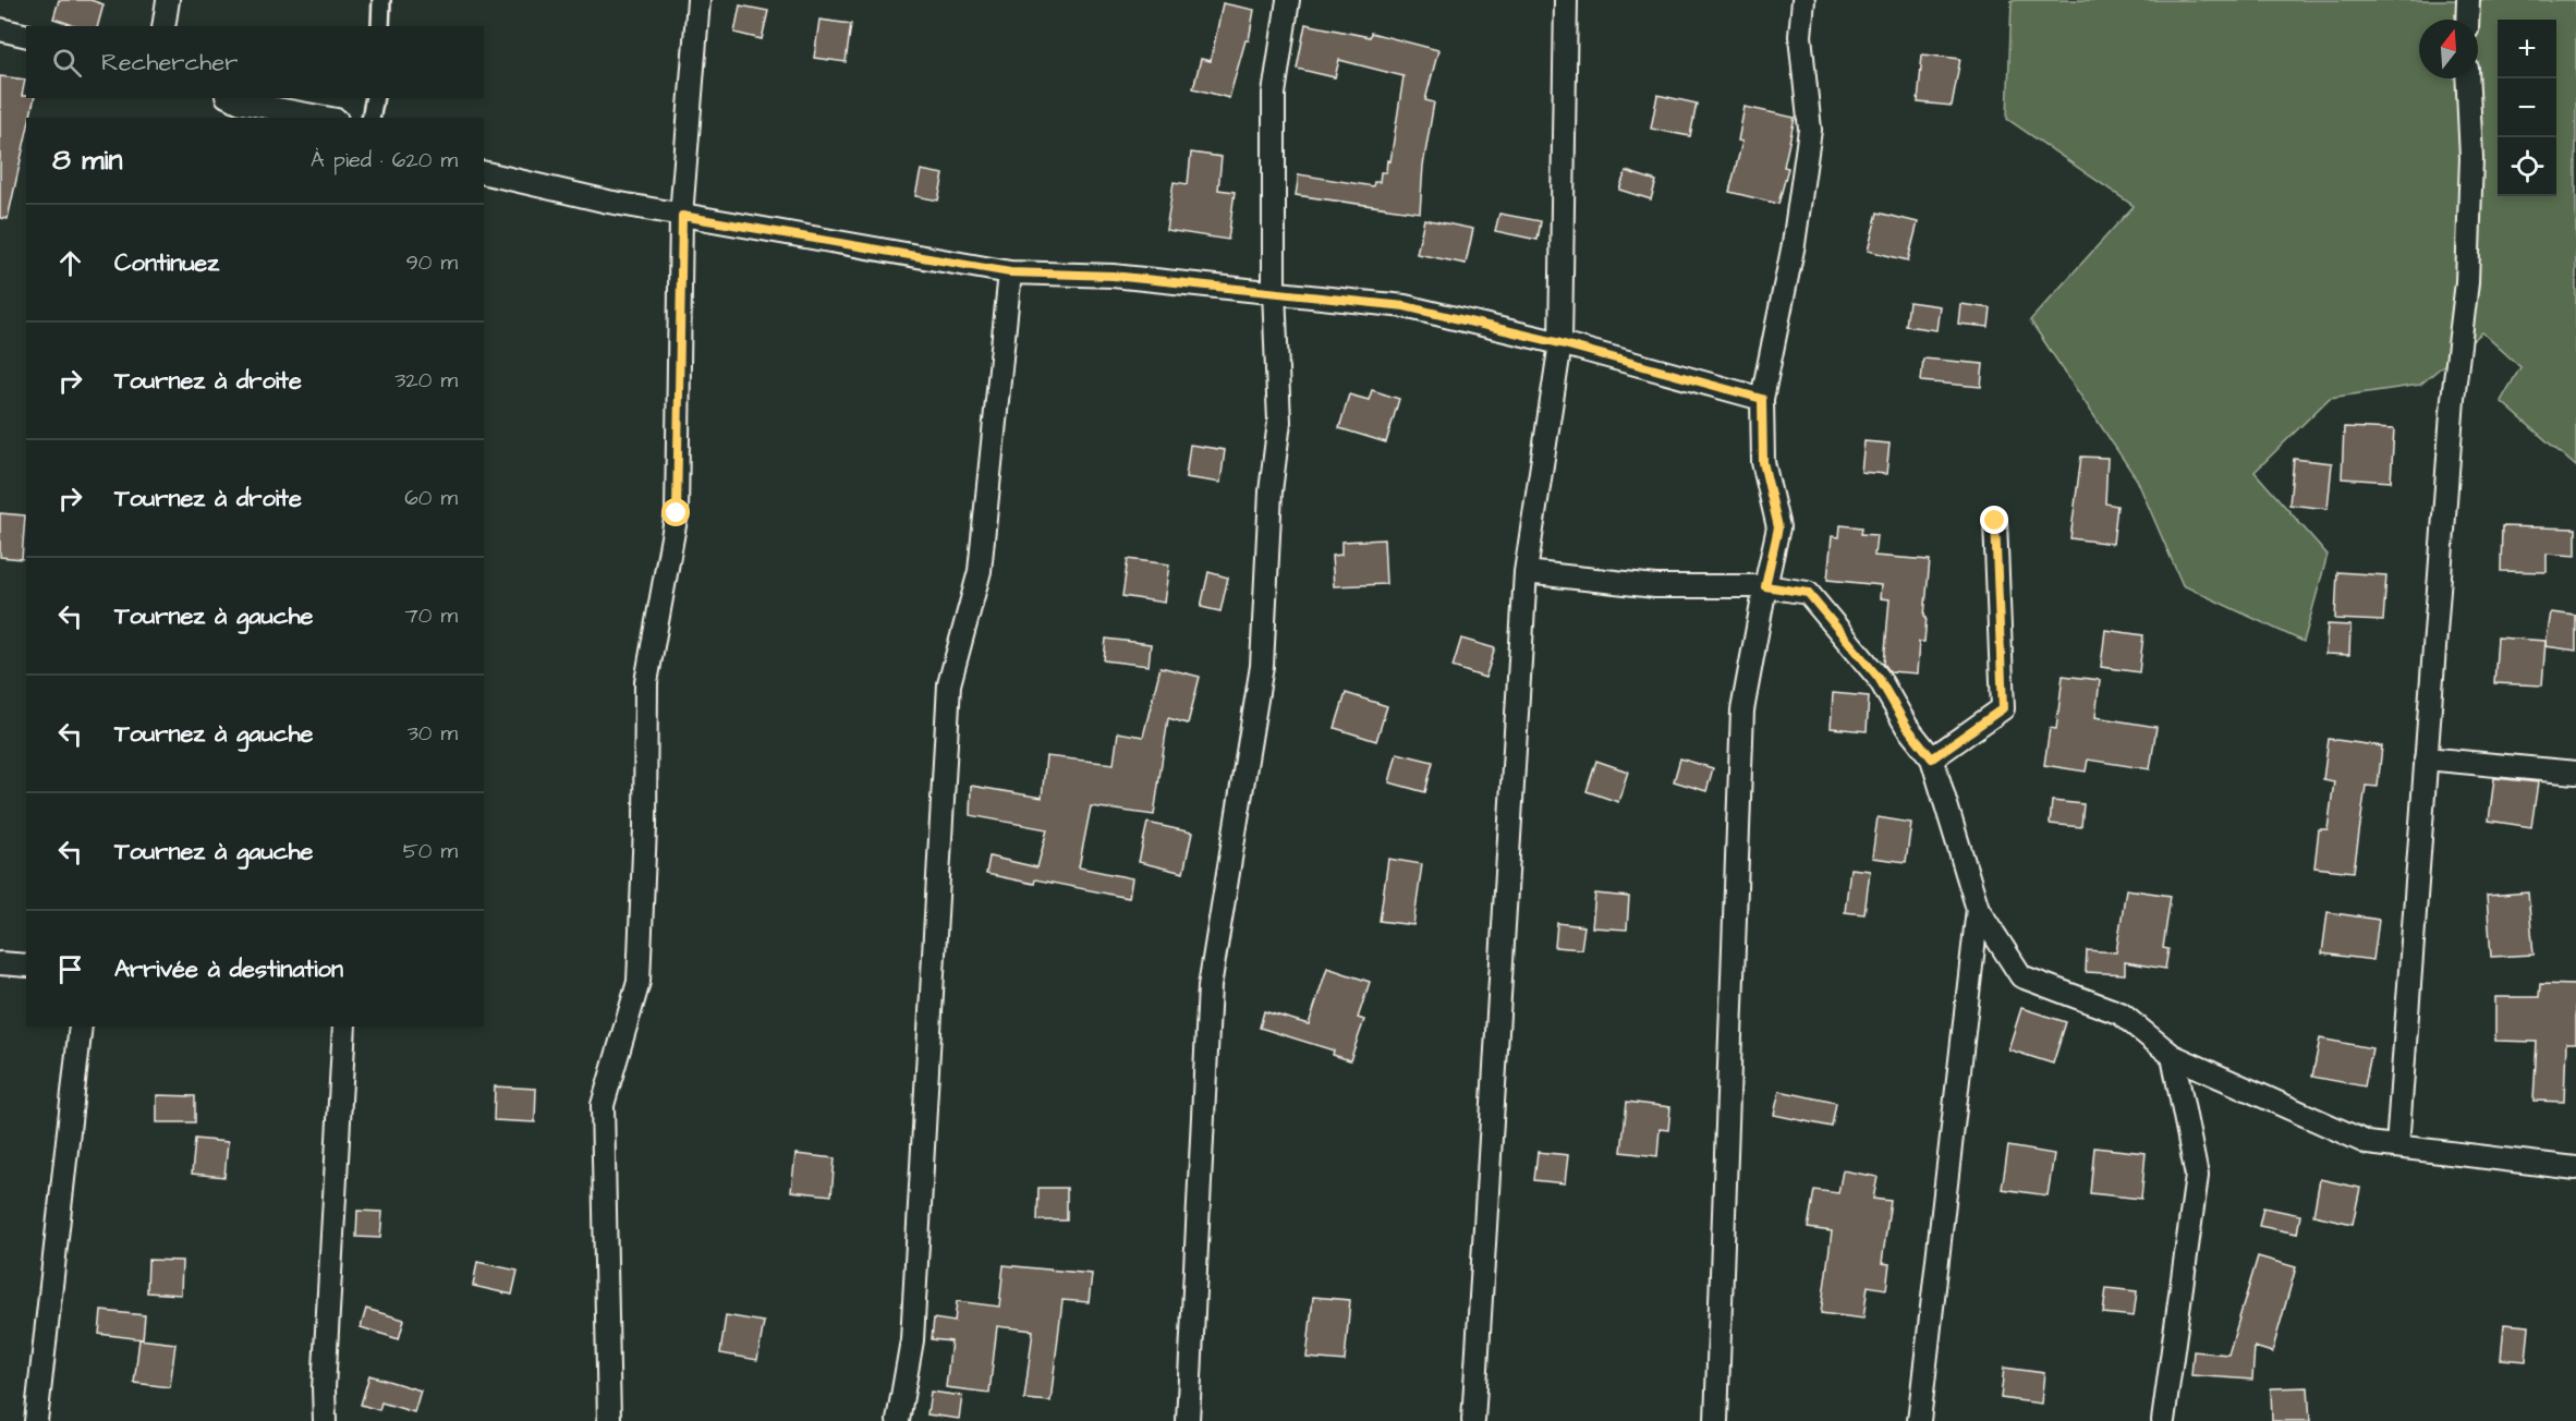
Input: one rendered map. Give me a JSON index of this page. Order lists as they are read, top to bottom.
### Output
{
  "north": "top",
  "page": {
    "map_buttons": ["+", "−"],
    "search": "Rechercher",
    "heading": ["8 min", "À pied · 620 m"],
    "list": [
      ["Continuez", "90 m"],
      ["Tournez à droite", "320 m"],
      ["Tournez à droite", "60 m"],
      ["Tournez à gauche", "70 m"],
      ["Tournez à gauche", "30 m"],
      ["Tournez à gauche", "50 m"],
      "Arrivée à destination"
    ]
  }
}
